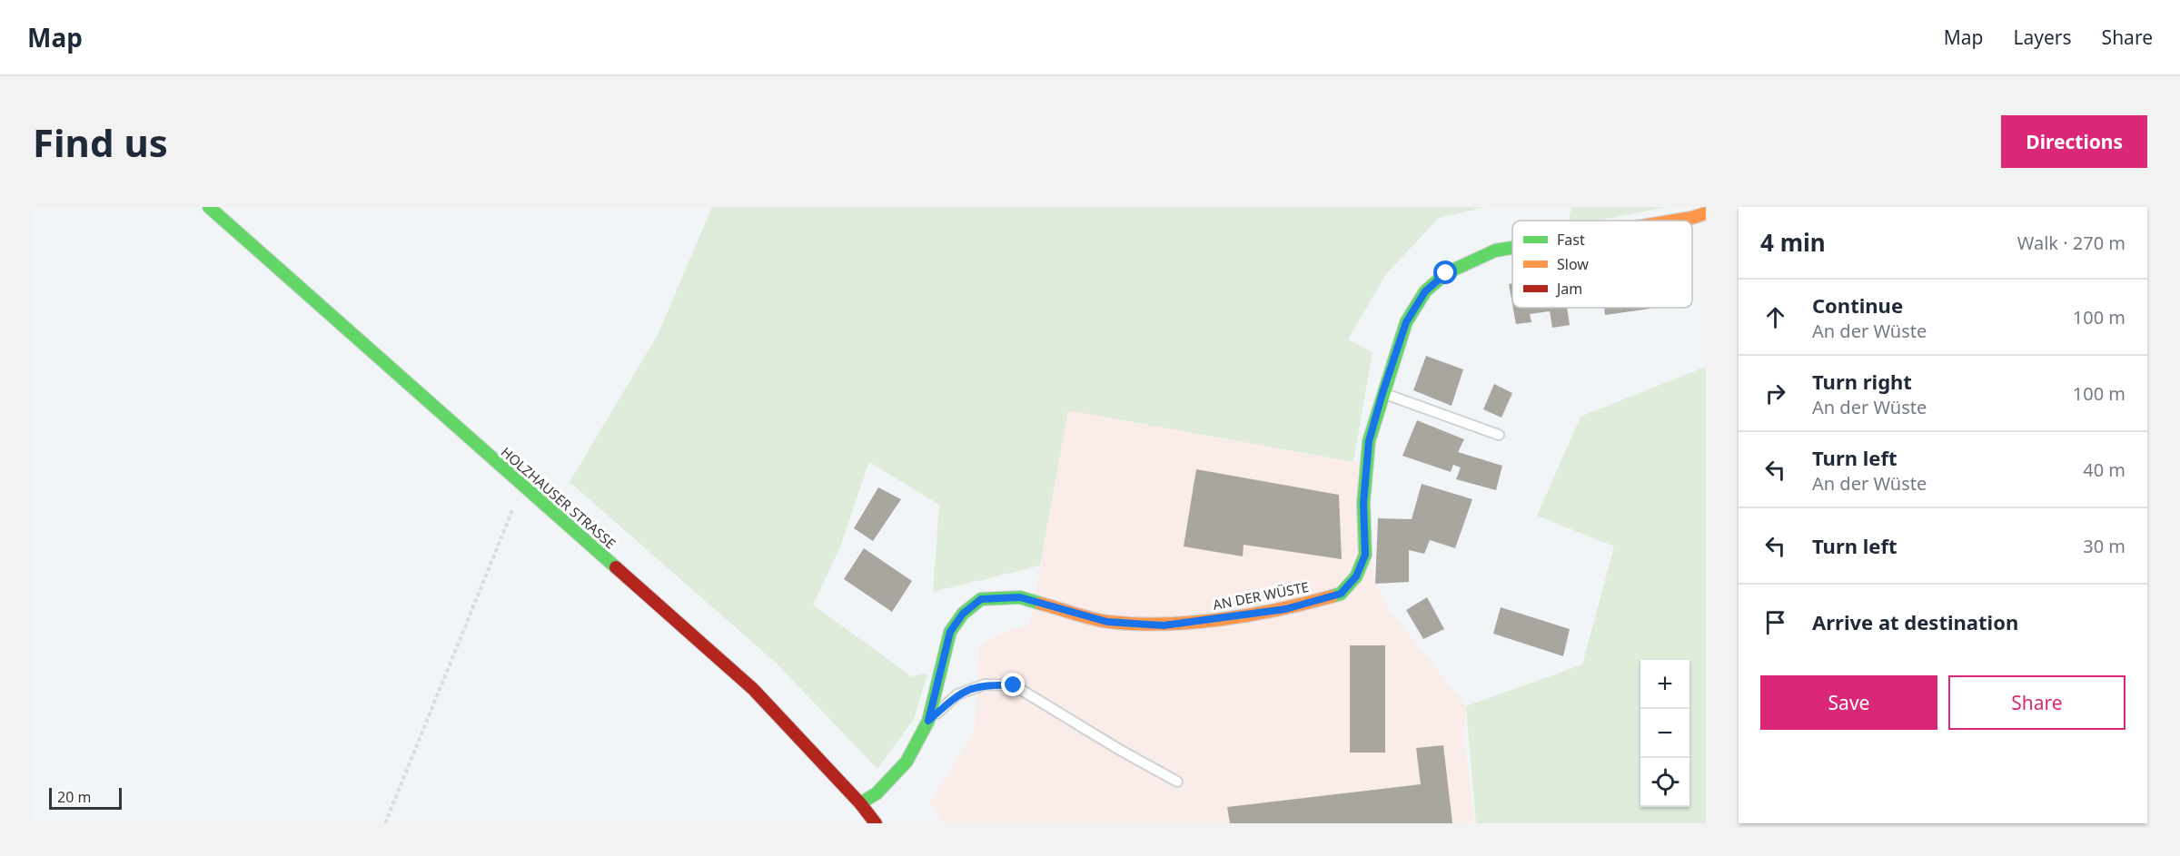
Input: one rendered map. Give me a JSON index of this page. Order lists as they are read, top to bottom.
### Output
{
  "streets": {
    "street": ["HOLZHAUSER STRASSE", "AN DER WÜSTE"]
  },
  "crossings": [
    ["HOLZHAUSER STRASSE", "AN DER WÜSTE"]
  ],
  "legend": ["Fast", "Slow", "Jam"],
  "scale_bar": "20 m",
  "page": {
    "header": "Map",
    "nav": ["Map", "Layers", "Share"],
    "buttons": [
      "Directions",
      ["Save", "Share"]
    ],
    "title": "Find us",
    "heading": ["4 min", "Walk · 270 m"],
    "list": [
      ["Continue", "An der Wüste", "100 m"],
      ["Turn right", "An der Wüste", "100 m"],
      ["Turn left", "An der Wüste", "40 m"],
      ["Turn left", "30 m"],
      "Arrive at destination"
    ],
    "map_buttons": ["+", "−"],
    "scale": "20 m"
  }
}
